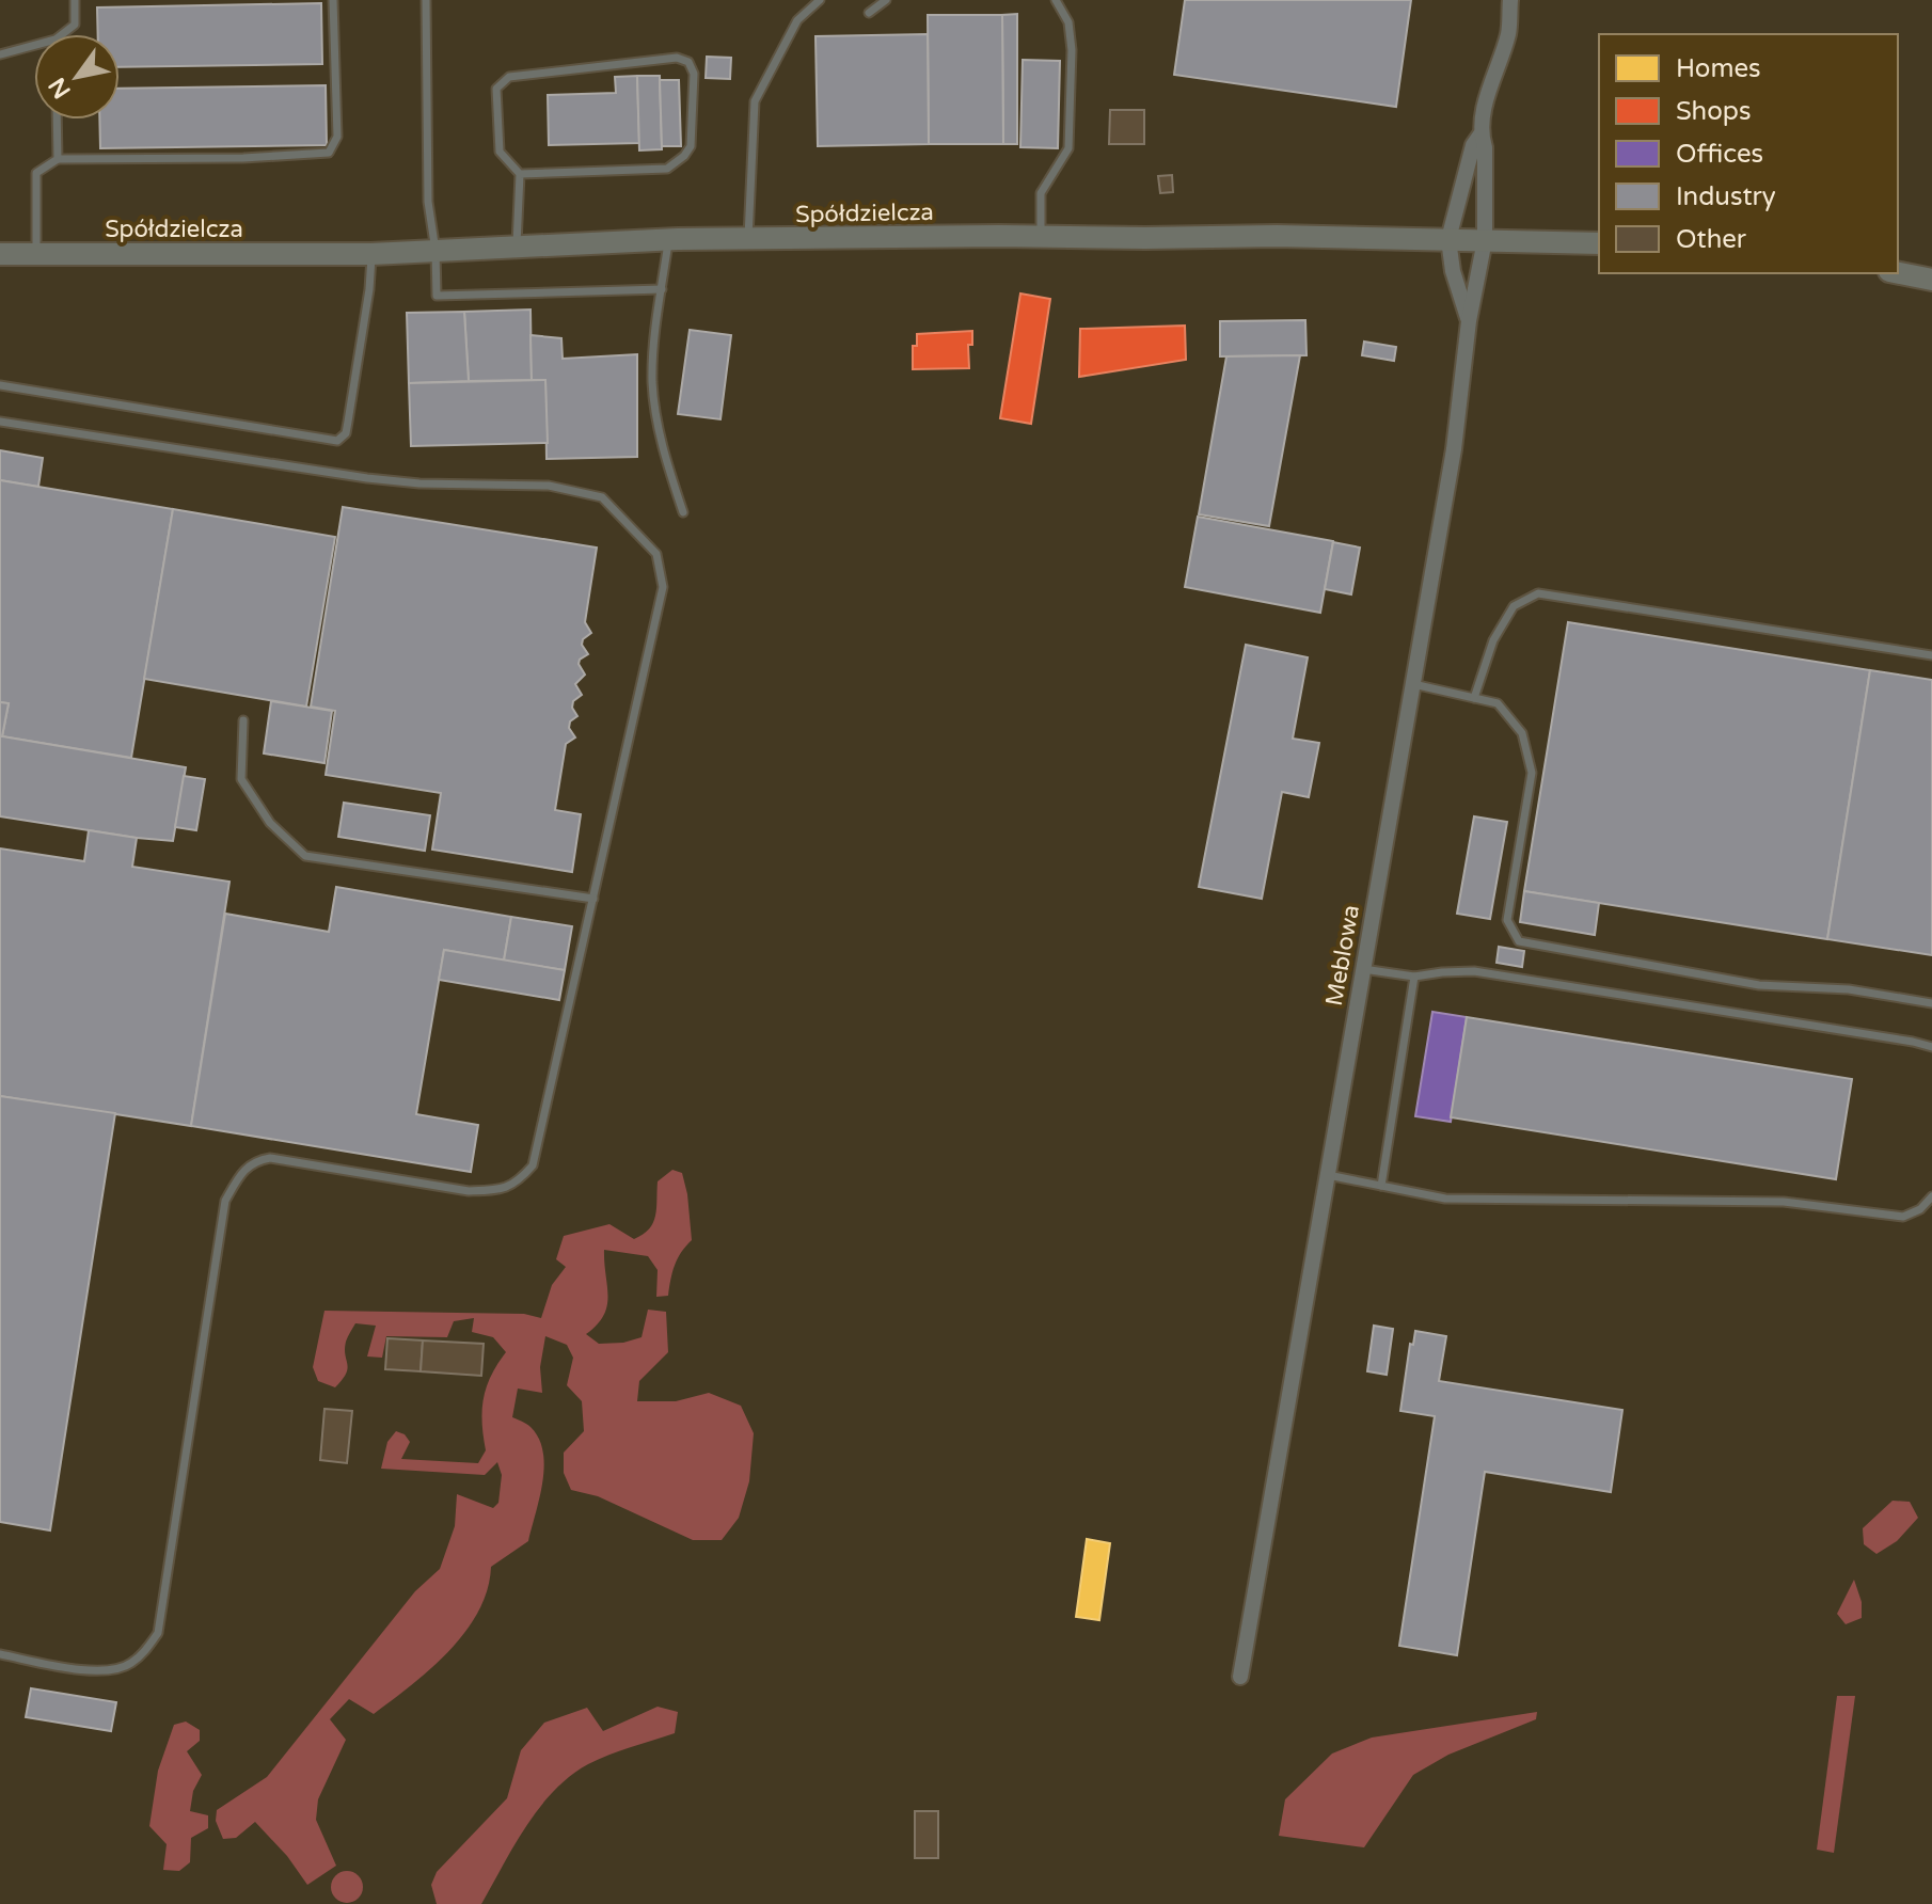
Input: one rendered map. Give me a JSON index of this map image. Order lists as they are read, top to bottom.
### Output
{
  "streets": {
    "street": ["Spółdzielcza", "Meblowa"]
  },
  "crossings": [
    ["Spółdzielcza", "Meblowa"]
  ],
  "legend": [
    "Homes",
    "Shops",
    "Offices",
    "Industry",
    "Other"
  ],
  "north": "bottom left"
}
